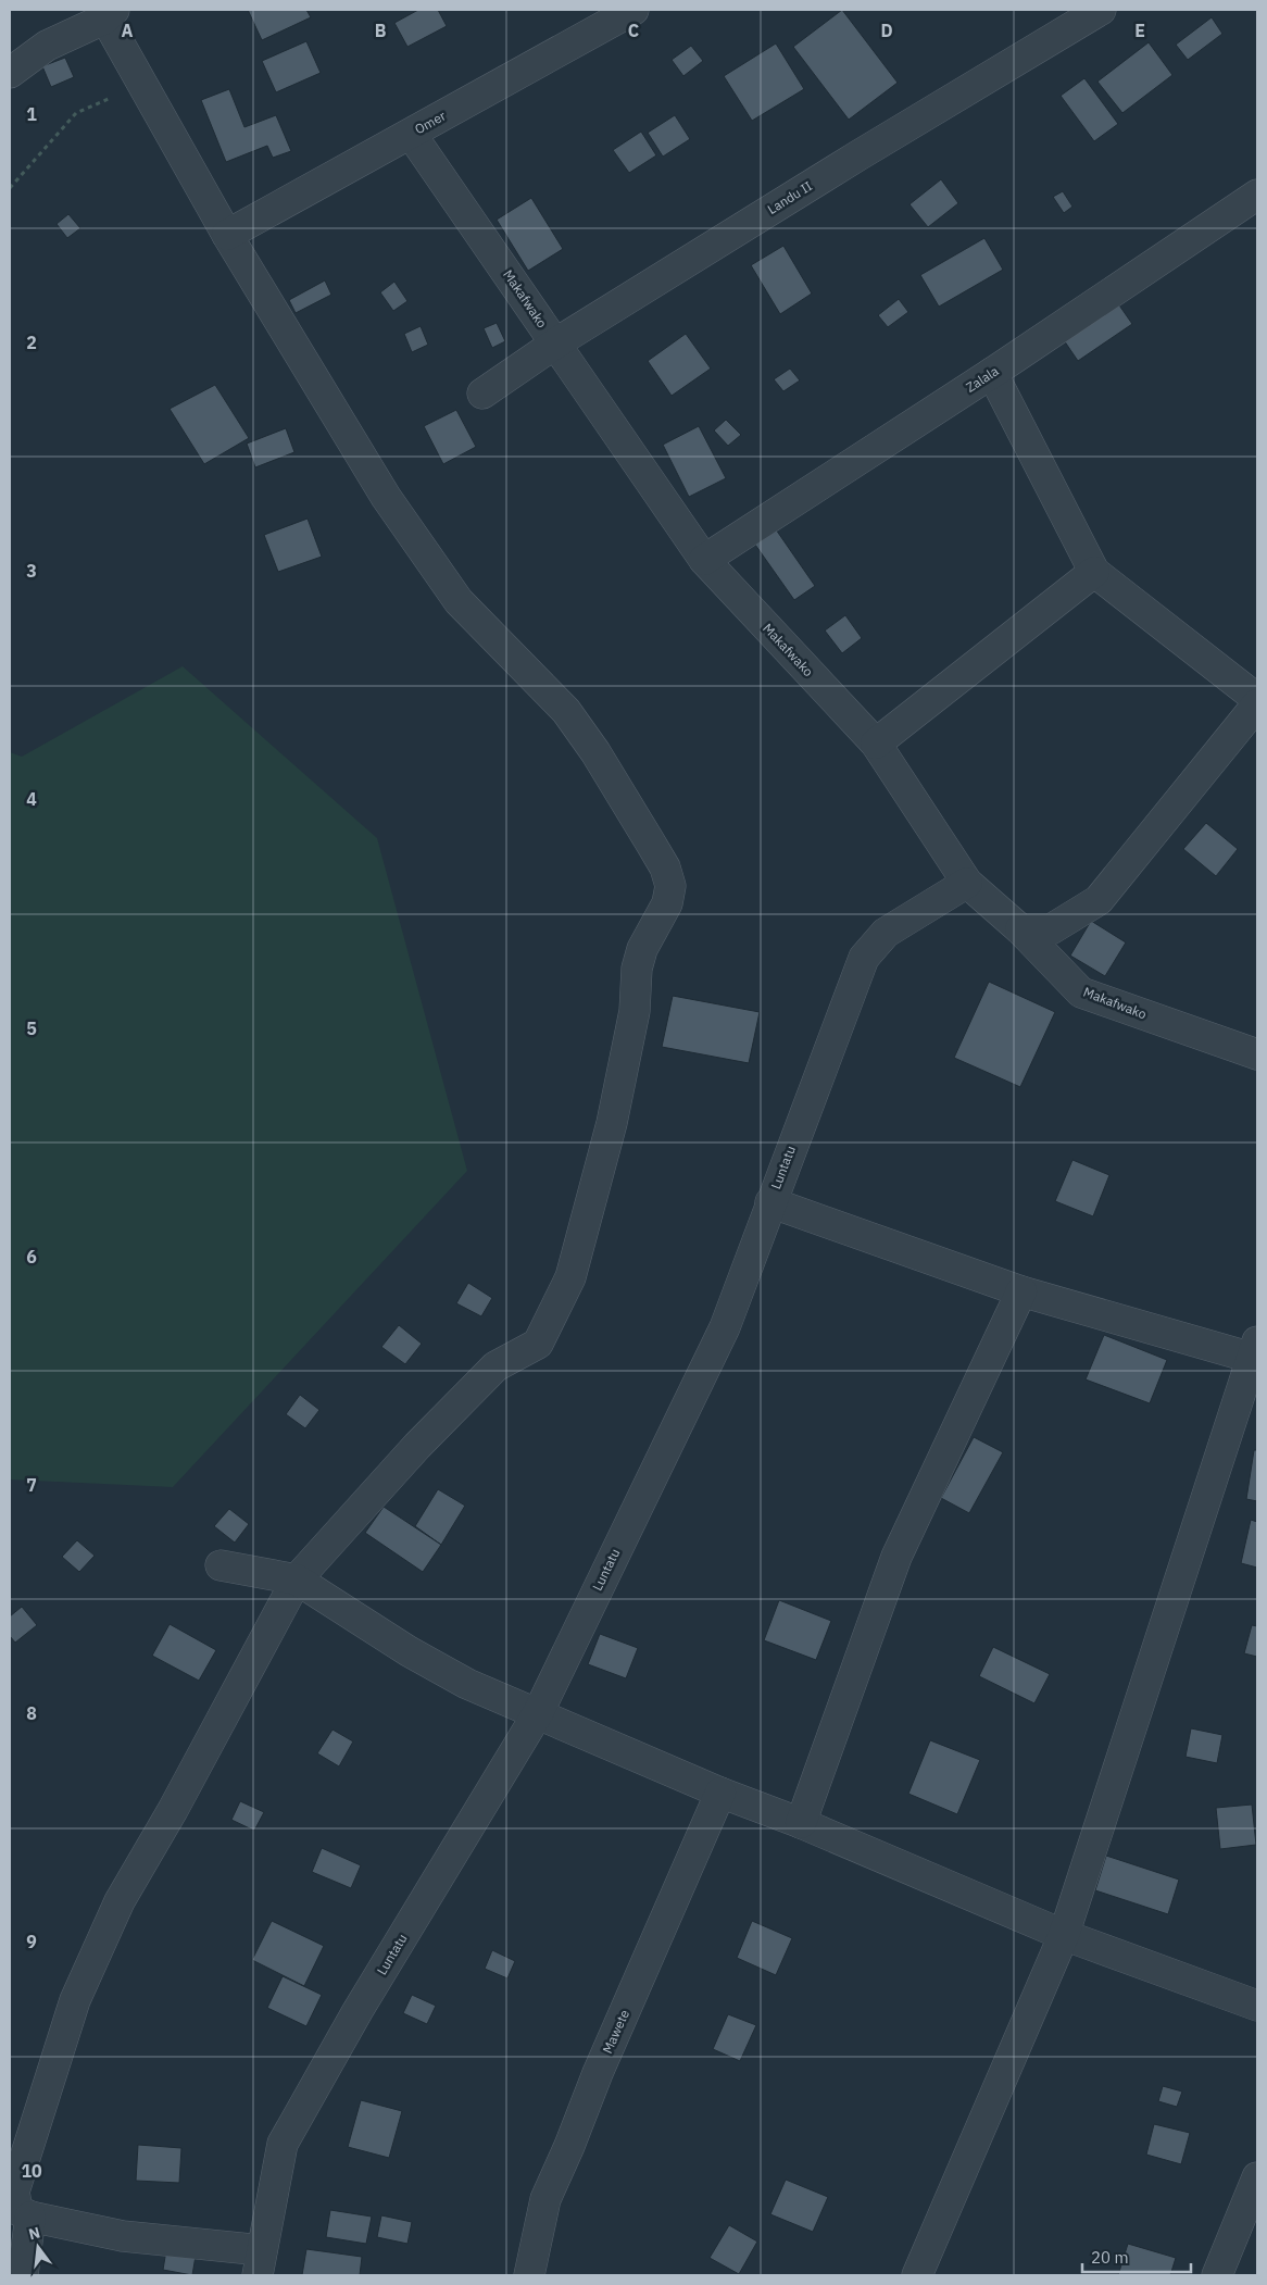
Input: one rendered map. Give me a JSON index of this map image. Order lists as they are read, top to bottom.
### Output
{
  "streets": {
    "street": [
      "Omer",
      "Landu II",
      "Makafwako",
      "Zalala",
      "Luntatu",
      "Mawete"
    ]
  },
  "crossings": [
    ["Omer", "Makafwako"],
    ["Landu II", "Makafwako"],
    ["Makafwako", "Zalala"],
    ["Makafwako", "Luntatu"]
  ],
  "scale_bar": "20 m",
  "north": "top",
  "grid": {
    "columns": [
      "A",
      "B",
      "C",
      "D",
      "E"
    ],
    "rows": [
      "1",
      "2",
      "3",
      "4",
      "5",
      "6",
      "7",
      "8",
      "9",
      "10"
    ]
  }
}
